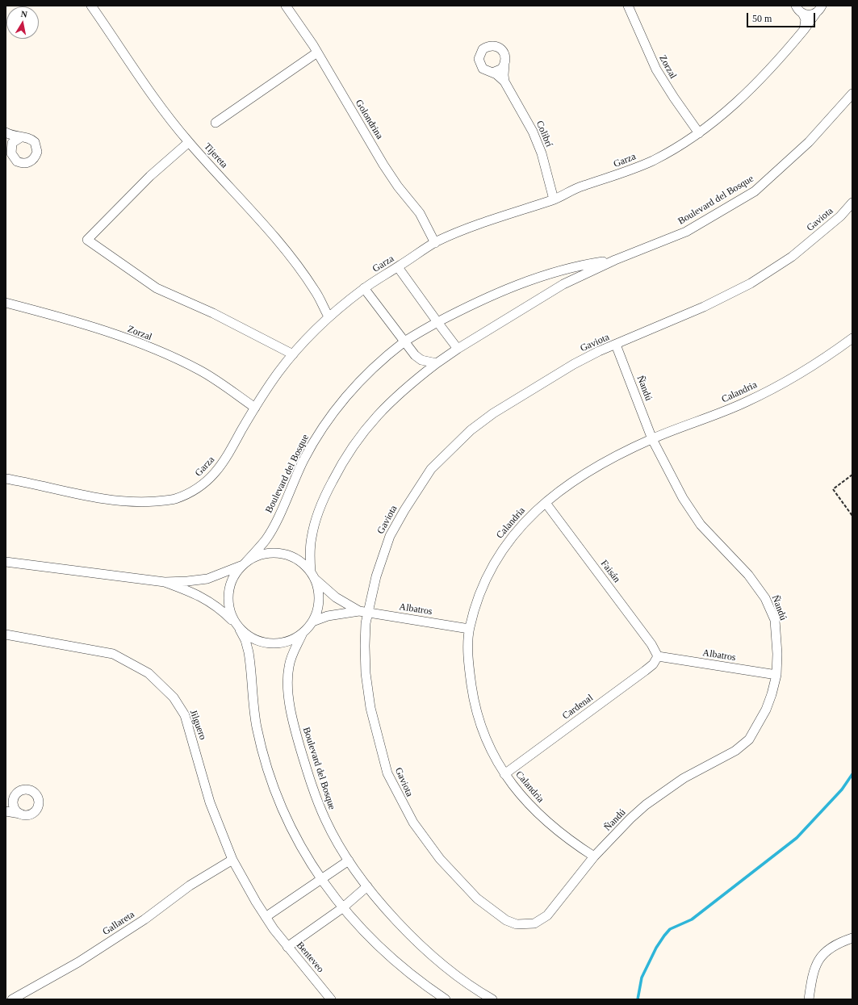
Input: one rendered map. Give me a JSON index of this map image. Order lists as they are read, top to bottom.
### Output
{
  "streets": {
    "street": [
      "Zorzal",
      "Golondrina",
      "Colibrí",
      "Tijereta",
      "Garza",
      "Boulevard del Bosque",
      "Gaviota",
      "Ñandú",
      "Calandria",
      "Faisán",
      "Albatros",
      "Cardenal",
      "Jilguero",
      "Gallareta",
      "Benteveo"
    ]
  },
  "crossings": [
    ["Zorzal", "Garza"],
    ["Golondrina", "Garza"],
    ["Colibrí", "Garza"],
    ["Tijereta", "Garza"],
    ["Gaviota", "Ñandú"],
    ["Gaviota", "Calandria"],
    ["Gaviota", "Albatros"],
    ["Ñandú", "Calandria"],
    ["Ñandú", "Albatros"],
    ["Calandria", "Faisán"],
    ["Calandria", "Albatros"],
    ["Calandria", "Cardenal"],
    ["Faisán", "Albatros"],
    ["Faisán", "Cardenal"],
    ["Albatros", "Cardenal"],
    ["Jilguero", "Gallareta"],
    ["Jilguero", "Benteveo"]
  ],
  "scale_bar": "50 m",
  "north": "top"
}
